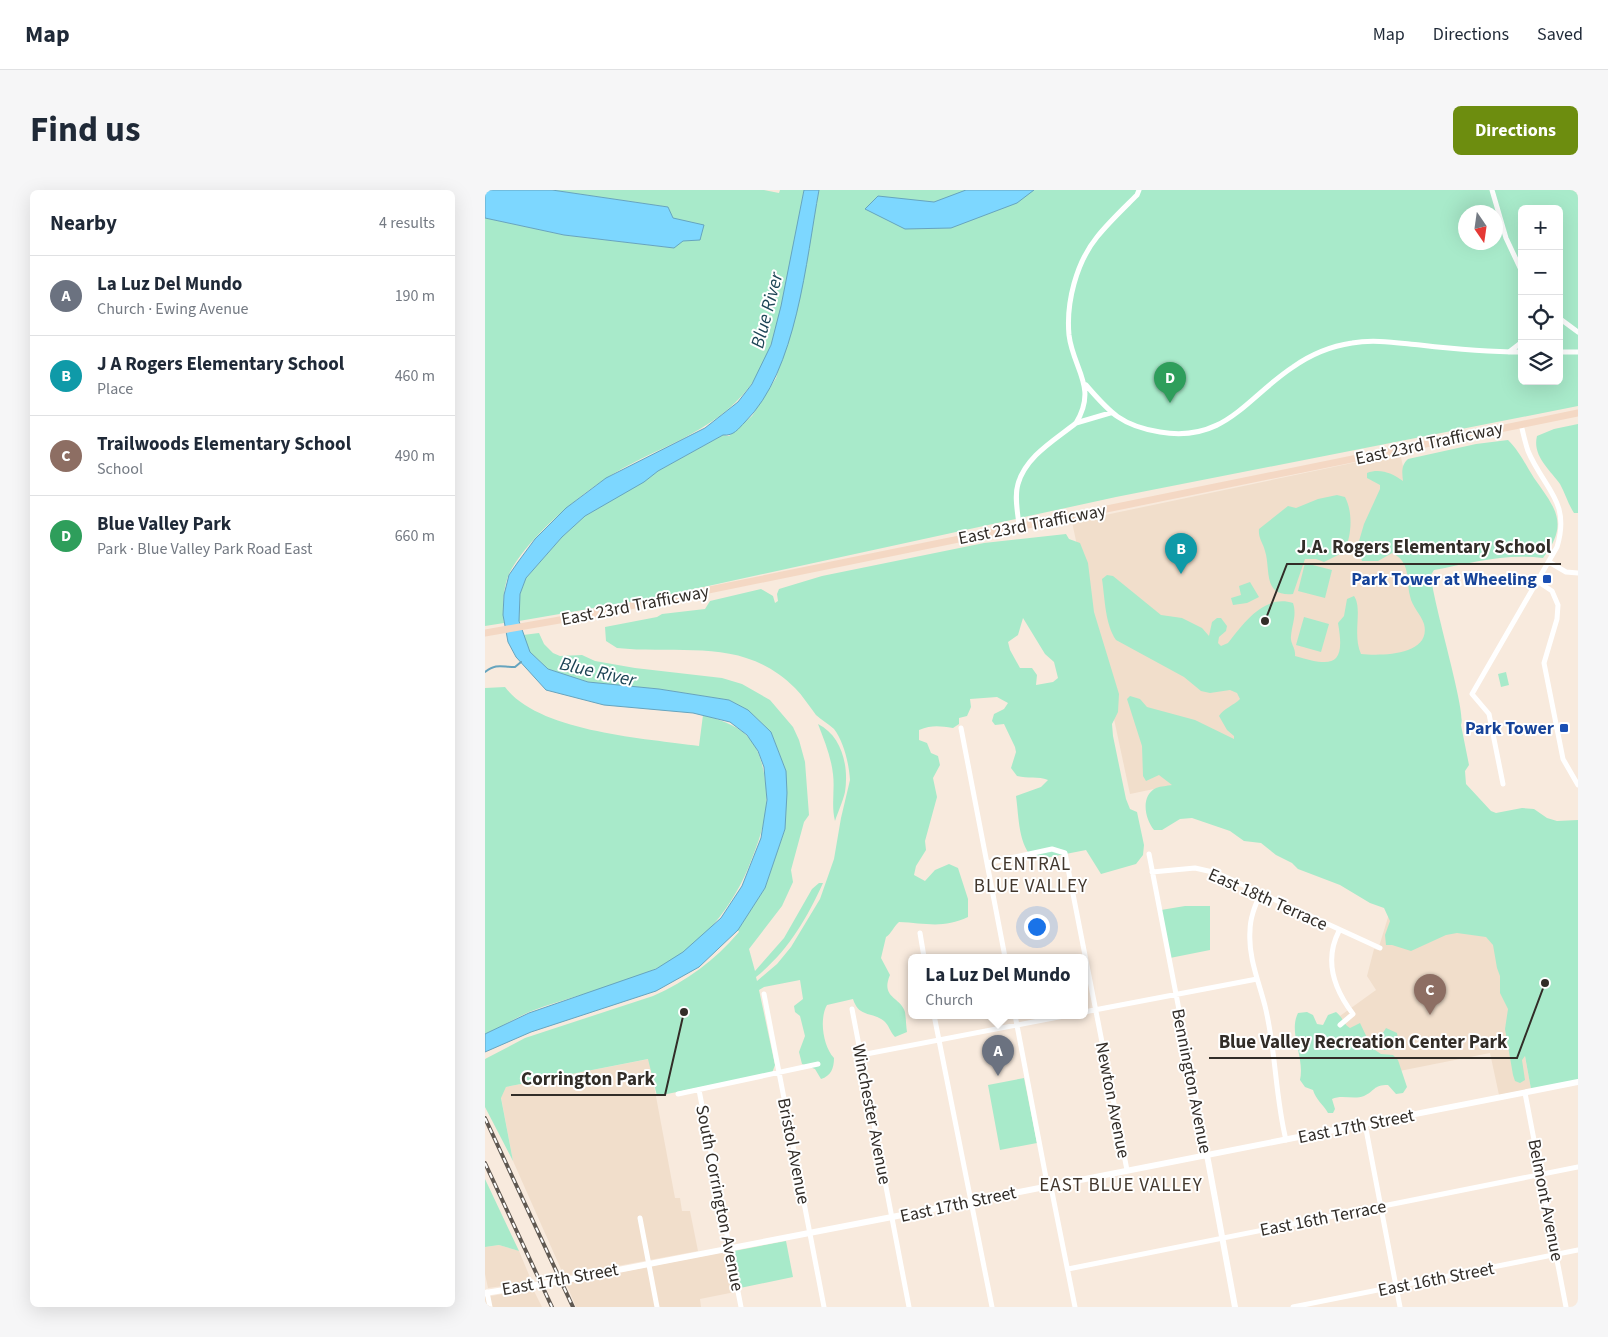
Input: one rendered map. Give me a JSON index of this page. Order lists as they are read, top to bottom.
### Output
{
  "streets": {
    "main road": ["East 23rd Trafficway"],
    "street": [
      "East 18th Terrace",
      "Bennington Avenue",
      "Newton Avenue",
      "Winchester Avenue",
      "East 17th Street",
      "Bristol Avenue",
      "South Corrington Avenue",
      "Belmont Avenue",
      "East 16th Terrace",
      "East 16th Street"
    ]
  },
  "crossings": [
    ["East 18th Terrace", "Bennington Avenue"],
    ["Bennington Avenue", "East 17th Street"],
    ["Bennington Avenue", "East 16th Terrace"],
    ["Newton Avenue", "East 17th Street"],
    ["Winchester Avenue", "East 17th Street"],
    ["East 17th Street", "Bristol Avenue"],
    ["East 17th Street", "South Corrington Avenue"],
    ["East 17th Street", "Belmont Avenue"],
    ["Belmont Avenue", "East 16th Terrace"],
    ["Belmont Avenue", "East 16th Street"]
  ],
  "districts": ["CENTRAL BLUE VALLEY", "EAST BLUE VALLEY"],
  "water": ["Blue River"],
  "places": {
    "transit": ["Park Tower at Wheeling", "Park Tower"],
    "other": ["J.A. Rogers Elementary School", "Blue Valley Recreation Center Park", "Corrington Park"]
  },
  "north": "bottom",
  "page": {
    "header": "Map",
    "nav": ["Map", "Directions", "Saved"],
    "title": "Find us",
    "buttons": "Directions",
    "heading": ["Nearby", "4 results"],
    "map_buttons": ["+", "−"],
    "list": [
      {
        "mark": "A",
        "name": "La Luz Del Mundo",
        "note": "Church · Ewing Avenue",
        "value": "190 m"
      },
      {
        "mark": "B",
        "name": "J A Rogers Elementary School",
        "note": "Place",
        "value": "460 m"
      },
      {
        "mark": "C",
        "name": "Trailwoods Elementary School",
        "note": "School",
        "value": "490 m"
      },
      {
        "mark": "D",
        "name": "Blue Valley Park",
        "note": "Park · Blue Valley Park Road East",
        "value": "660 m"
      }
    ],
    "pins": [
      "D",
      "B",
      "C",
      "A"
    ],
    "popup": ["La Luz Del Mundo", "Church"]
  }
}
